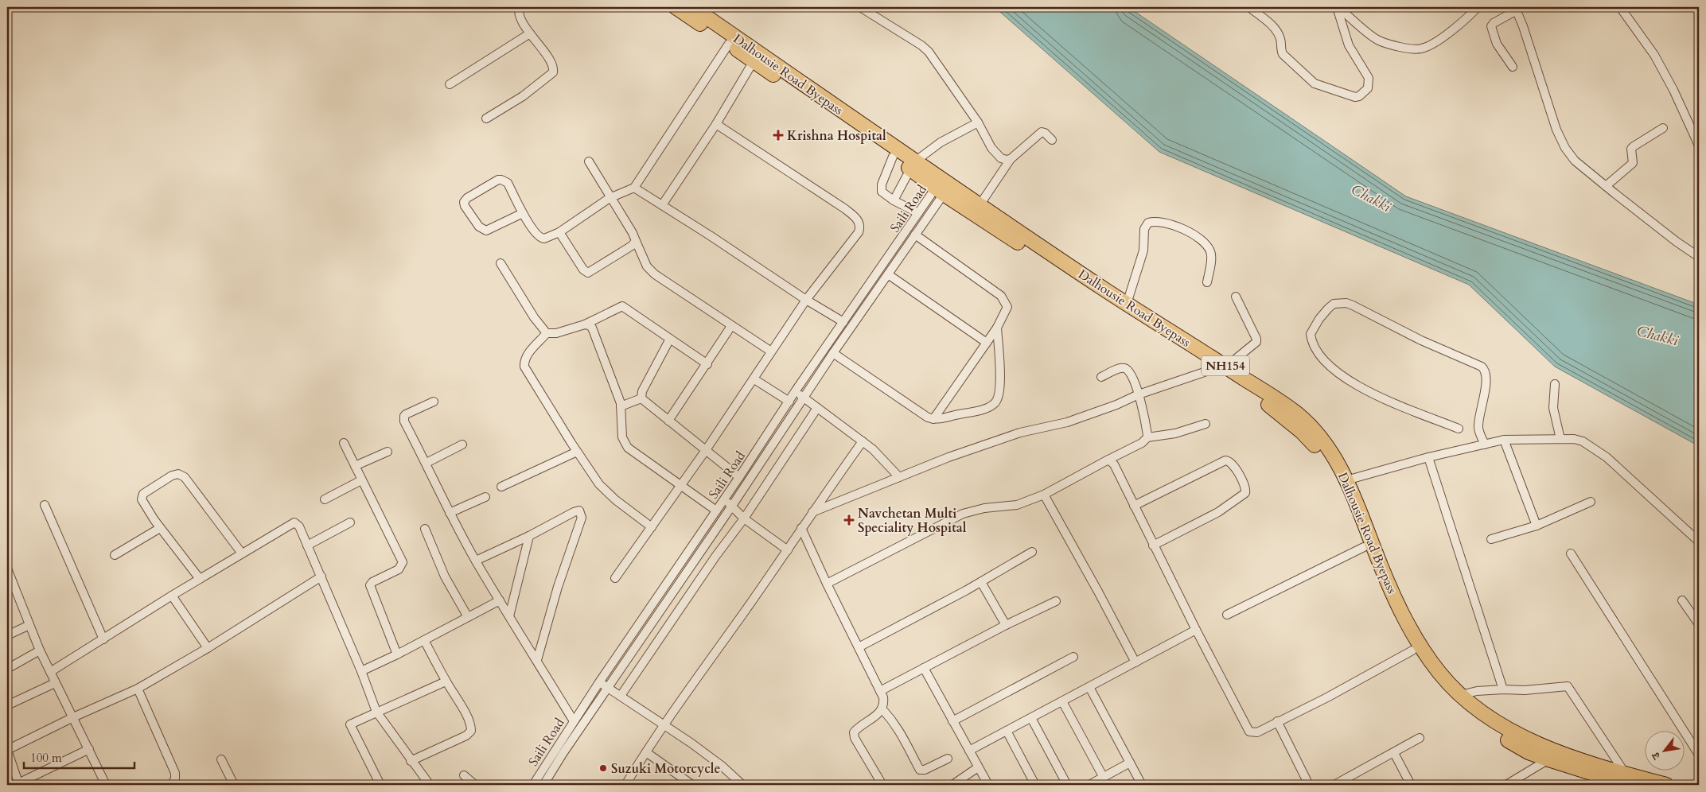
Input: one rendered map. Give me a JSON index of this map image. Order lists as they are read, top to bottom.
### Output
{
  "streets": {
    "highway": ["Dalhousie Road Byepass", "NH154"],
    "street": ["Saili Road"]
  },
  "crossings": [
    ["Dalhousie Road Byepass", "Saili Road"],
    ["Dalhousie Road Byepass", "NH154"],
    ["Saili Road", "NH154"]
  ],
  "water": ["Chakki"],
  "places": {
    "health": ["Krishna Hospital", "Navchetan Multi Speciality Hospital"],
    "other": ["Suzuki Motorcycle"]
  },
  "scale_bar": "100 m",
  "north": "bottom left"
}
